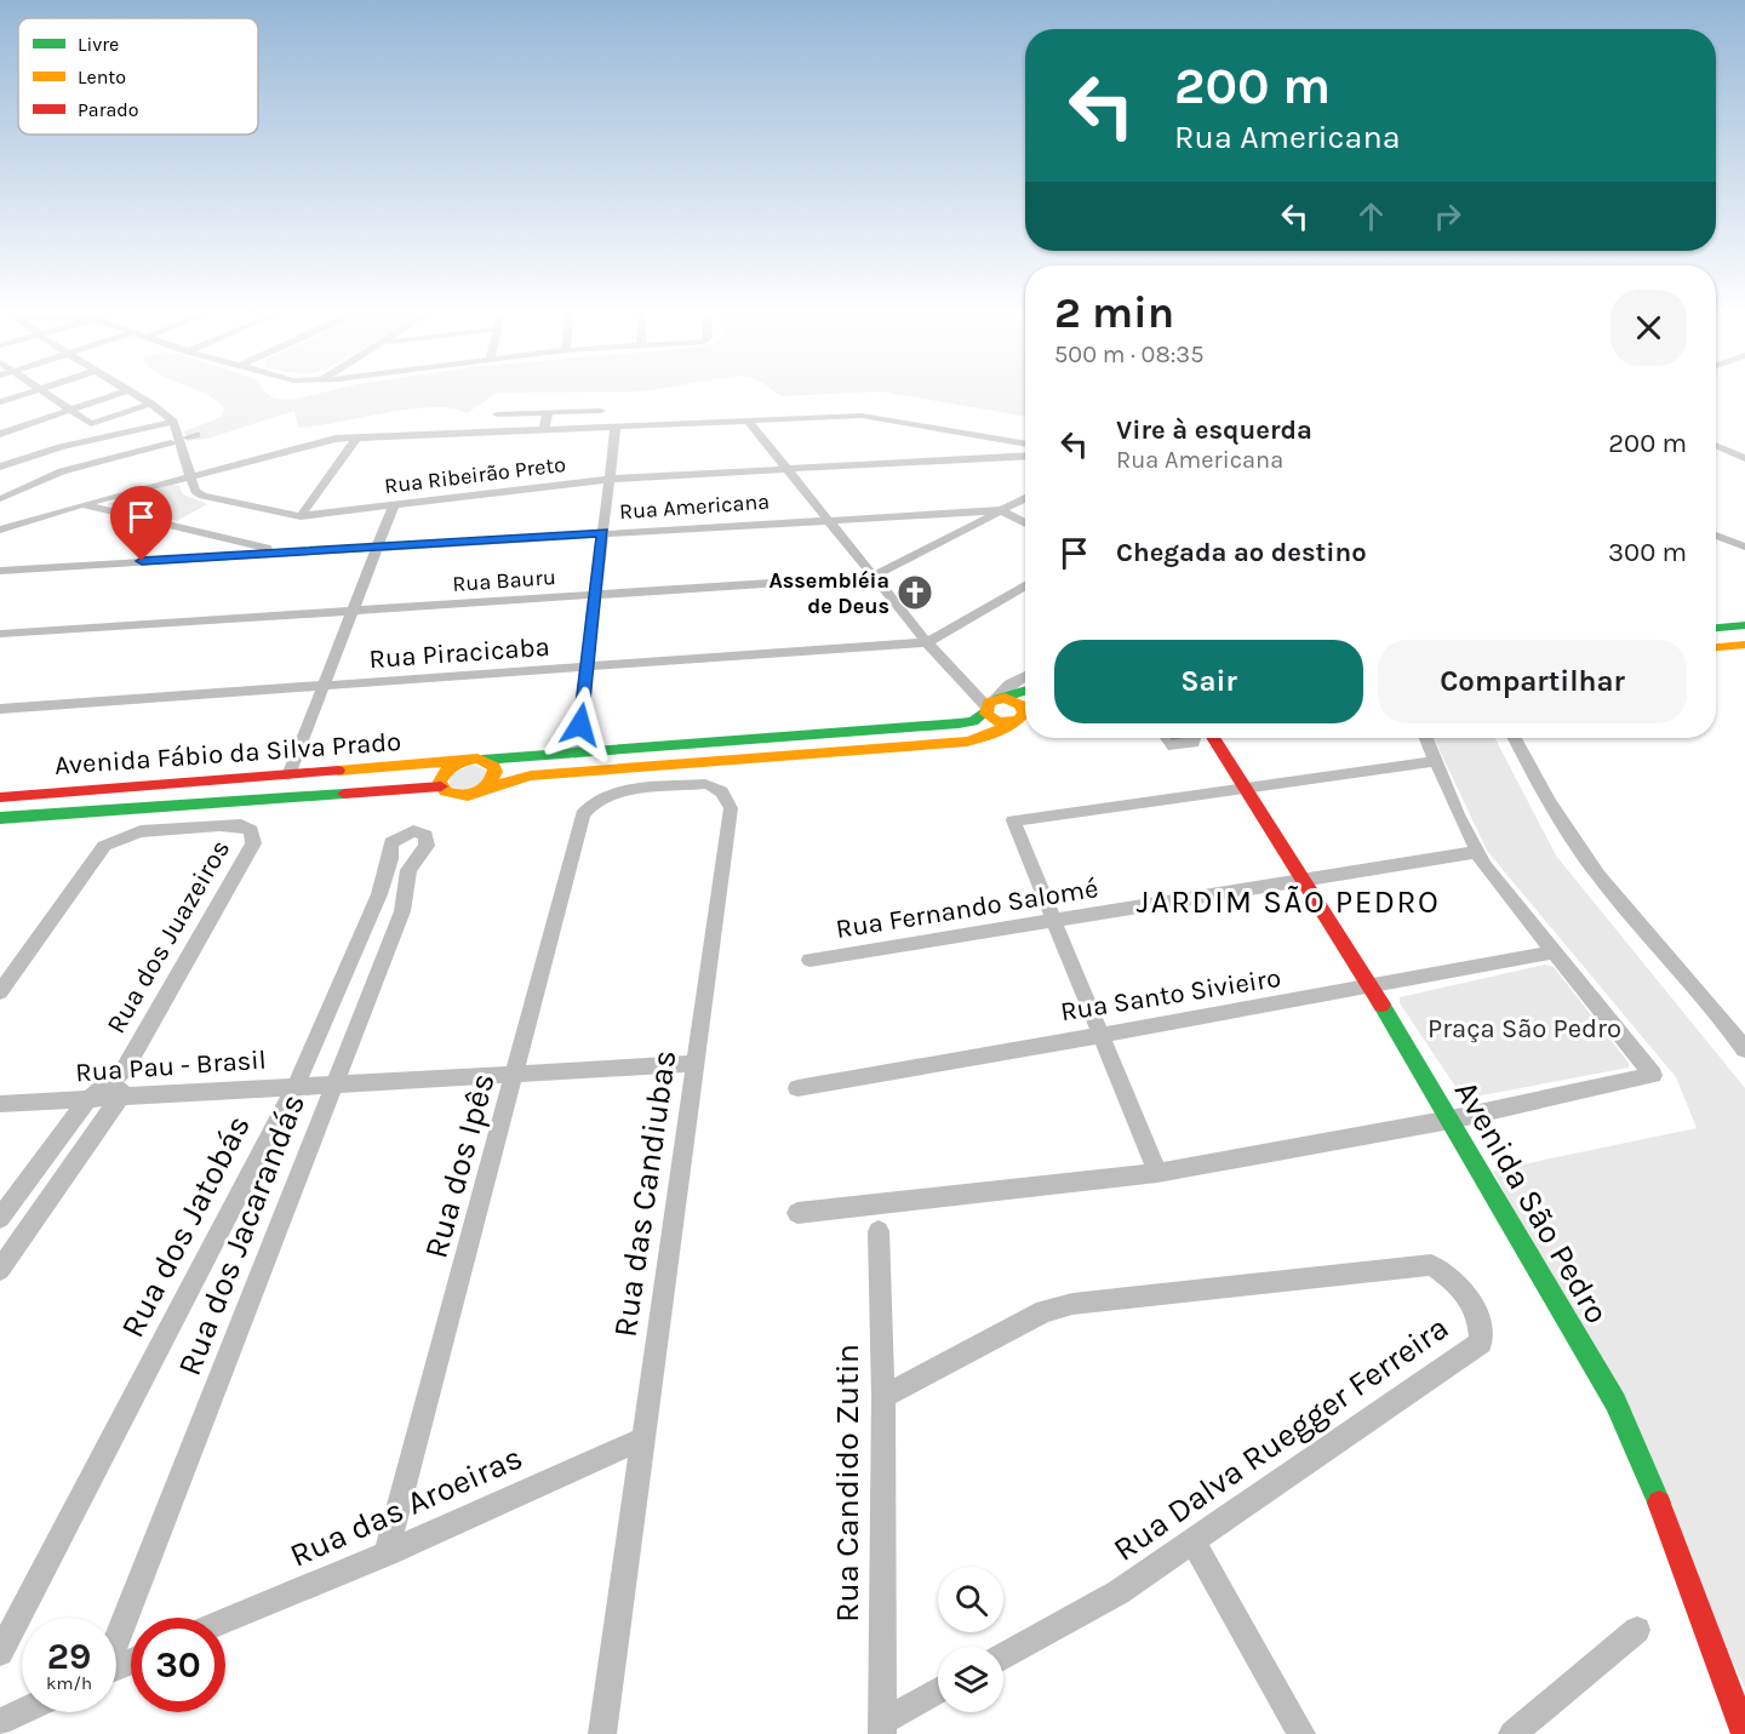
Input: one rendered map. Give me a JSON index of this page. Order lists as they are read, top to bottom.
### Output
{
  "streets": {
    "main road": ["Avenida Fábio da Silva Prado", "Avenida São Pedro"],
    "street": [
      "Rua Ribeirão Preto",
      "Rua Americana",
      "Rua Bauru",
      "Rua Piracicaba",
      "Rua Fernando Salomé",
      "Rua dos Juazeiros",
      "Rua Santo Sivieiro",
      "Rua Pau - Brasil",
      "Rua dos Ipês",
      "Rua das Candiubas",
      "Rua dos Jatobás",
      "Rua dos Jacarandás",
      "Rua Dalva Ruegger Ferreira",
      "Rua Candido Zutin",
      "Rua das Aroeiras"
    ]
  },
  "crossings": [
    ["Rua Americana", "Rua Bauru"],
    ["Rua Fernando Salomé", "Avenida São Pedro"],
    ["Rua dos Juazeiros", "Rua Pau - Brasil"],
    ["Rua Santo Sivieiro", "Avenida São Pedro"],
    ["Rua Pau - Brasil", "Rua dos Ipês"],
    ["Rua Pau - Brasil", "Rua das Candiubas"],
    ["Rua Pau - Brasil", "Rua dos Jatobás"],
    ["Rua Pau - Brasil", "Rua dos Jacarandás"],
    ["Rua dos Ipês", "Rua das Candiubas"],
    ["Rua dos Ipês", "Rua das Aroeiras"],
    ["Rua das Candiubas", "Rua das Aroeiras"],
    ["Rua dos Jatobás", "Rua dos Jacarandás"],
    ["Rua Dalva Ruegger Ferreira", "Rua Candido Zutin"]
  ],
  "districts": ["JARDIM SÃO PEDRO"],
  "parks": ["Praça São Pedro"],
  "places": {
    "church": ["Assembléia de Deus"]
  },
  "legend": ["Livre", "Lento", "Parado"],
  "page": {
    "turn": ["200 m", "Rua Americana"],
    "heading": ["2 min", "500 m · 08:35"],
    "list": [
      {
        "name": "Vire à esquerda",
        "note": "Rua Americana",
        "value": "200 m"
      },
      {
        "name": "Chegada ao destino",
        "value": "300 m"
      }
    ],
    "buttons": ["Sair", "Compartilhar"],
    "speed": "29 km/h",
    "limit": "30"
  }
}
